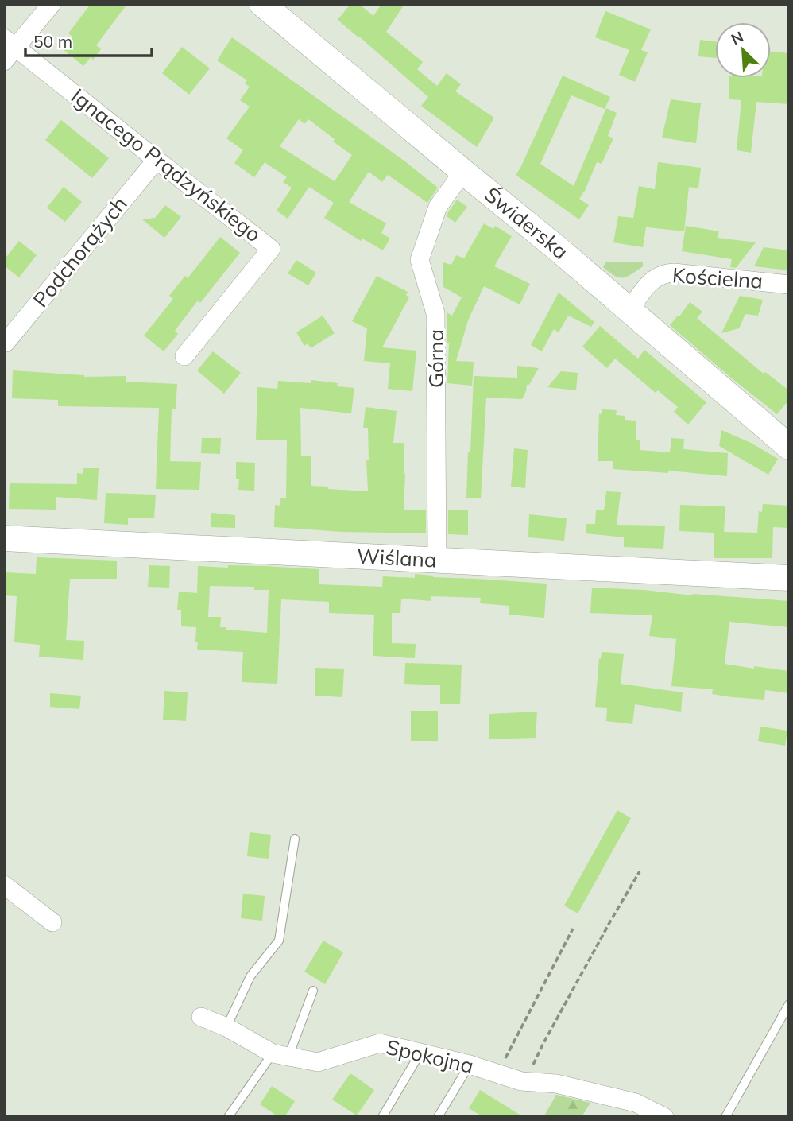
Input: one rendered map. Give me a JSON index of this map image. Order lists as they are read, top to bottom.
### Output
{
  "streets": {
    "street": [
      "Ignacego Prądzyńskiego",
      "Świderska",
      "Podchorążych",
      "Kościelna",
      "Górna",
      "Wiślana",
      "Spokojna"
    ]
  },
  "crossings": [
    ["Ignacego Prądzyńskiego", "Podchorążych"],
    ["Świderska", "Kościelna"],
    ["Świderska", "Górna"],
    ["Górna", "Wiślana"]
  ],
  "scale_bar": "50 m",
  "north": "top left"
}
